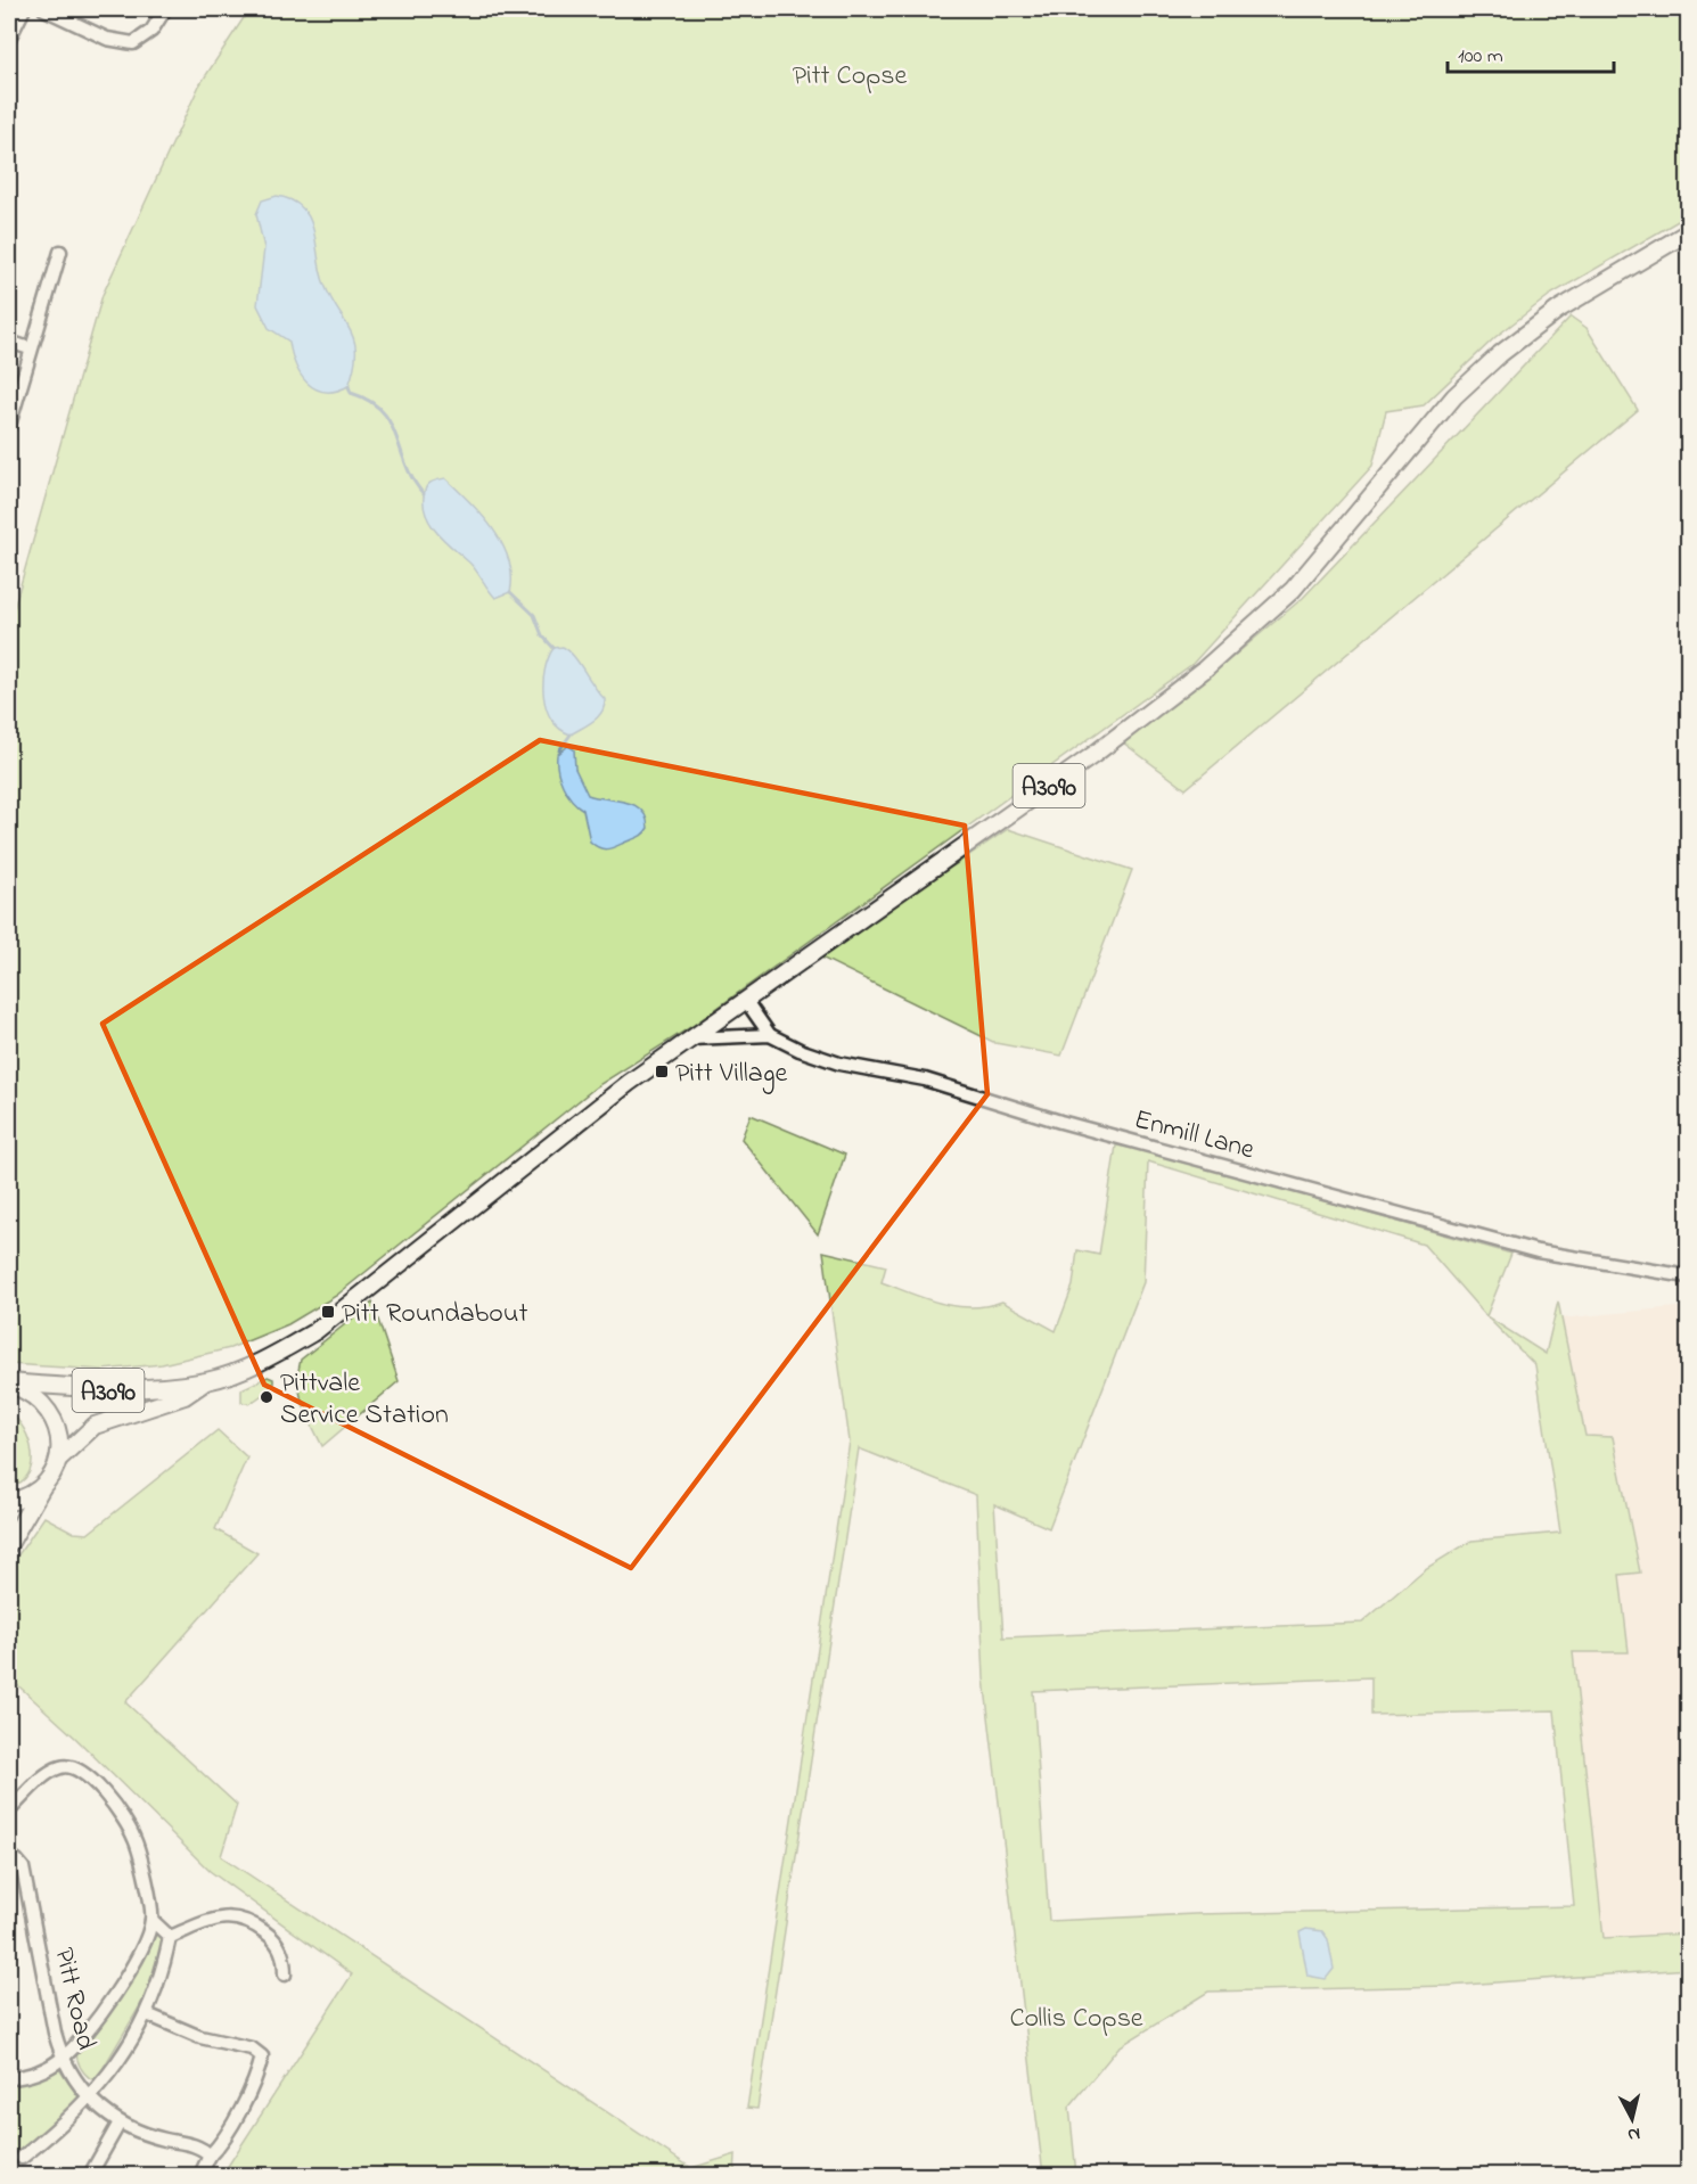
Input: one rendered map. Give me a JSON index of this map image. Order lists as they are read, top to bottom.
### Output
{
  "streets": {
    "main road": ["A3090"],
    "street": ["Enmill Lane", "Pitt Road"]
  },
  "crossings": [
    ["A3090", "Enmill Lane"]
  ],
  "parks": ["Pitt Copse", "Collis Copse"],
  "places": {
    "transit": ["Pitt Village", "Pitt Roundabout"],
    "other": ["Pittvale Service Station"]
  },
  "scale_bar": "100 m",
  "north": "bottom"
}
